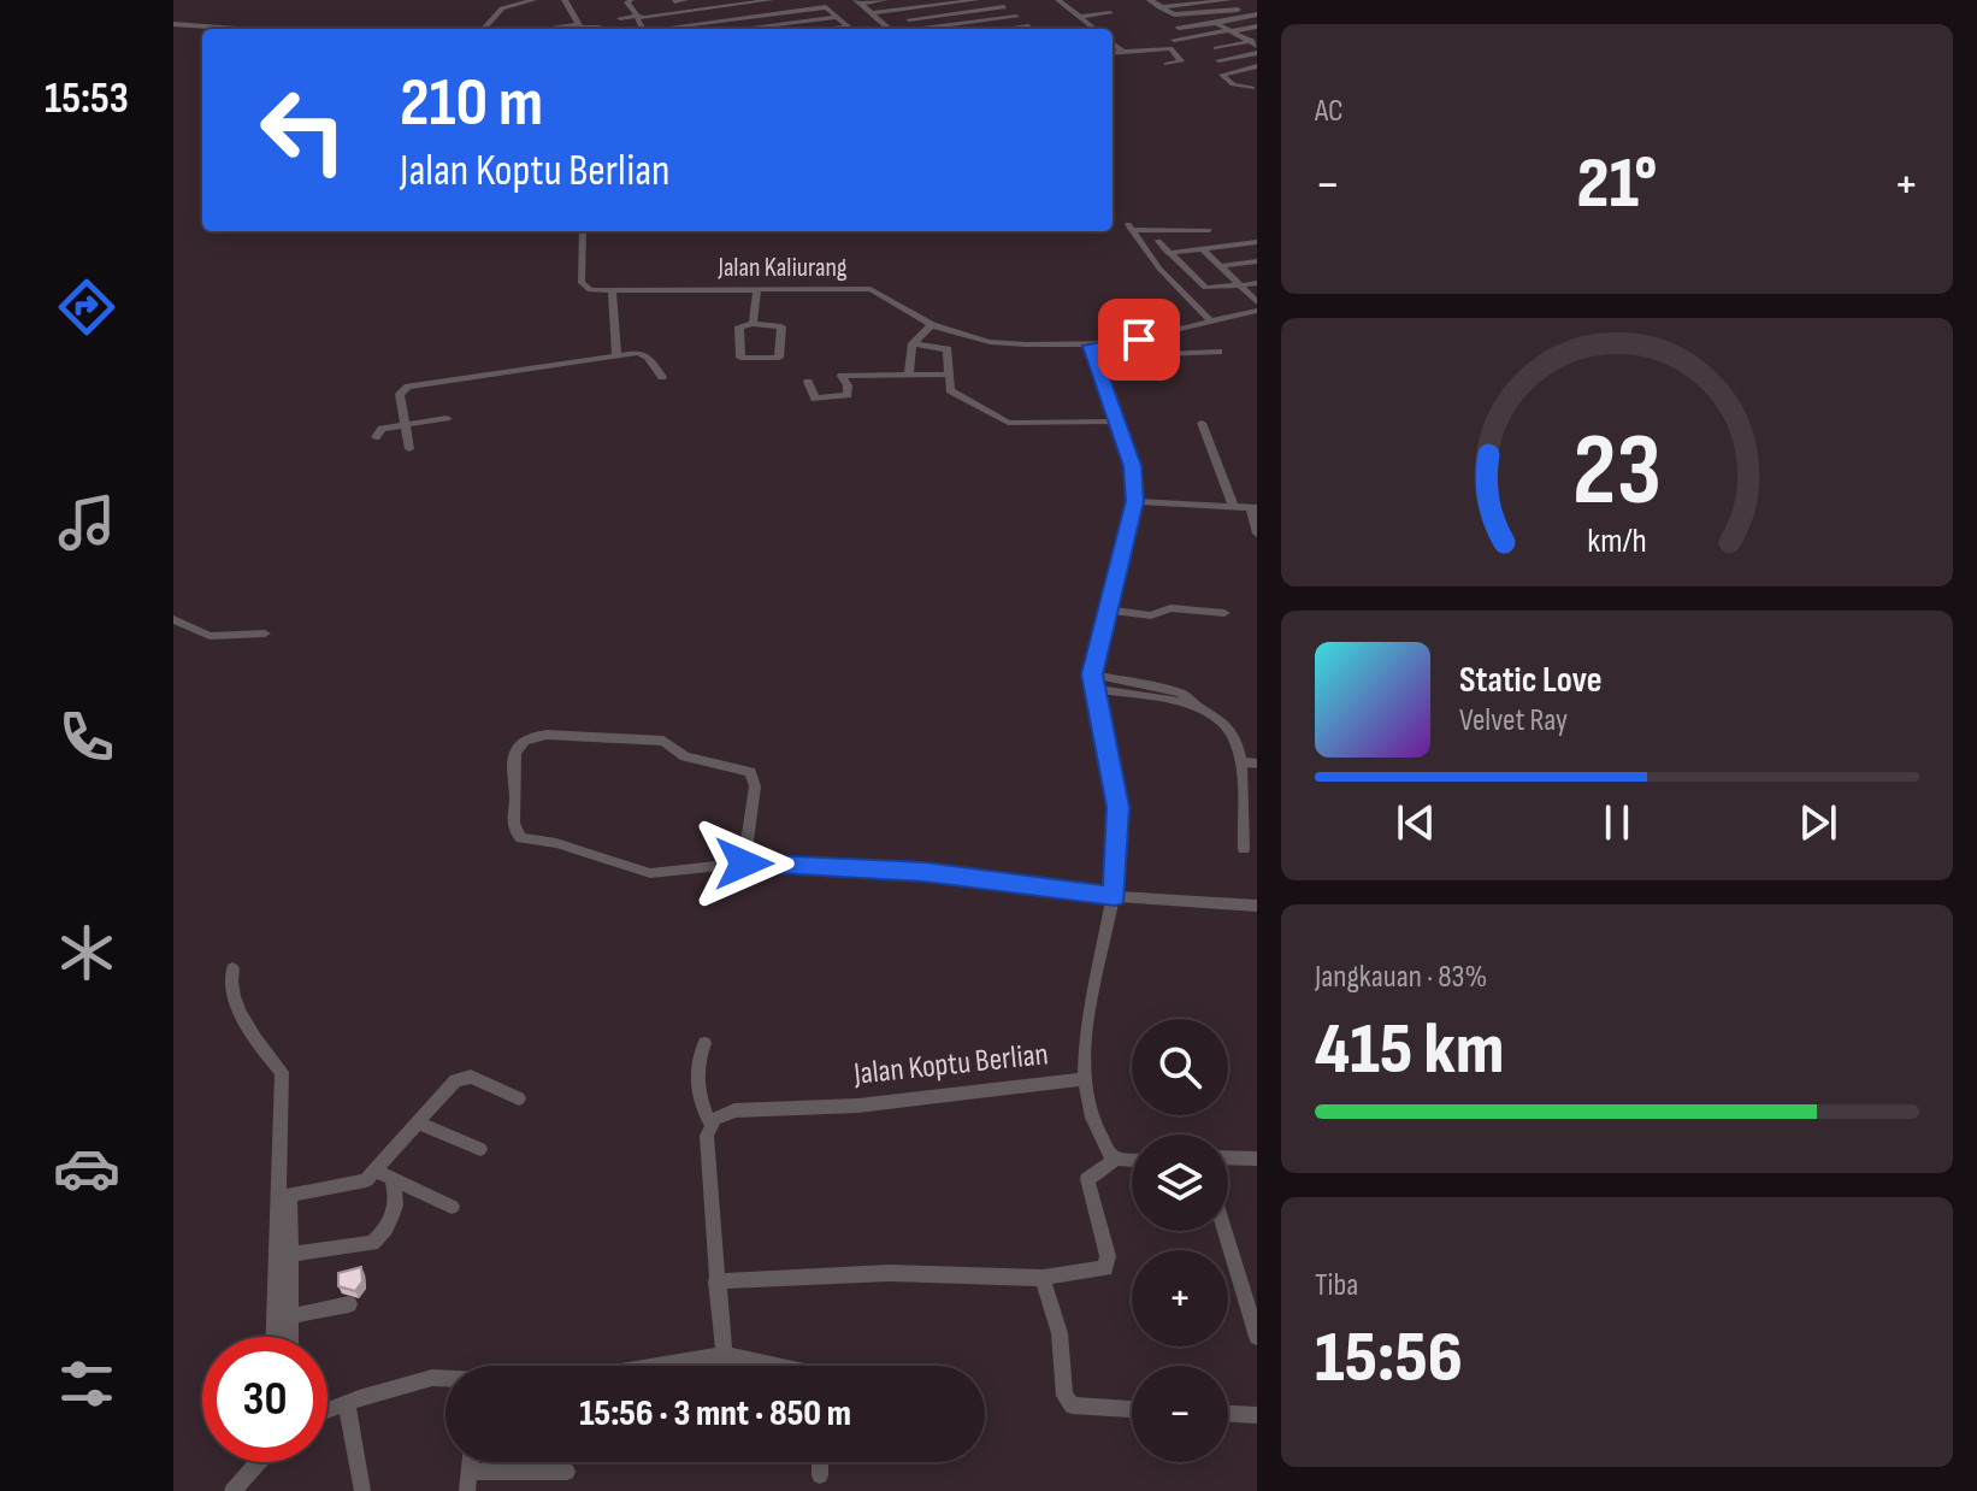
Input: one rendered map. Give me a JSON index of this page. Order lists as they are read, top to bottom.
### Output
{
  "streets": {
    "street": ["Jalan Kaliurang", "Jalan Koptu Berlian"]
  },
  "crossings": [
    ["Jalan Kaliurang", "Jalan Koptu Berlian"]
  ],
  "page": {
    "tabs": "15:53",
    "tile": [
      "AC",
      ["Jangkauan · 83%", "415 km"],
      ["Tiba", "15:56"]
    ],
    "turn": ["210 m", "Jalan Koptu Berlian"],
    "heat": ["−", "21°", "+"],
    "song": ["Static Love", "Velvet Ray"],
    "map_buttons": ["+", "−"],
    "limit": "30",
    "trip": "15:56 · 3 mnt · 850 m",
    "gauge": ["23", "km/h"]
  }
}
